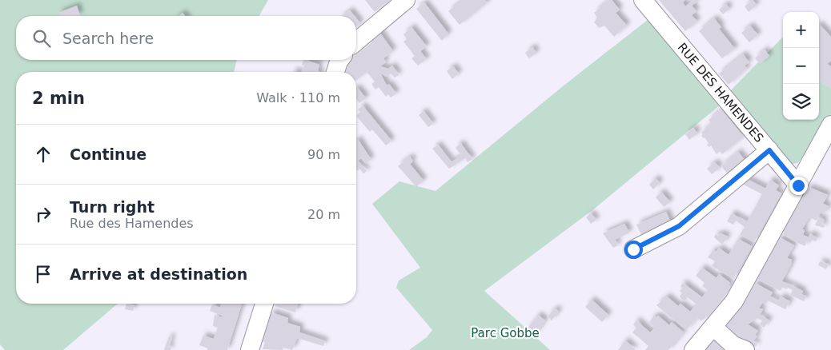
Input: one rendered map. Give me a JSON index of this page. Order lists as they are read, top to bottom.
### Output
{
  "streets": {
    "street": ["RUE DES HAMENDES"]
  },
  "parks": ["Parc Gobbe"],
  "page": {
    "map_buttons": ["+", "−"],
    "search": "Search here",
    "heading": ["2 min", "Walk · 110 m"],
    "list": [
      ["Continue", "90 m"],
      ["Turn right", "Rue des Hamendes", "20 m"],
      "Arrive at destination"
    ]
  }
}
